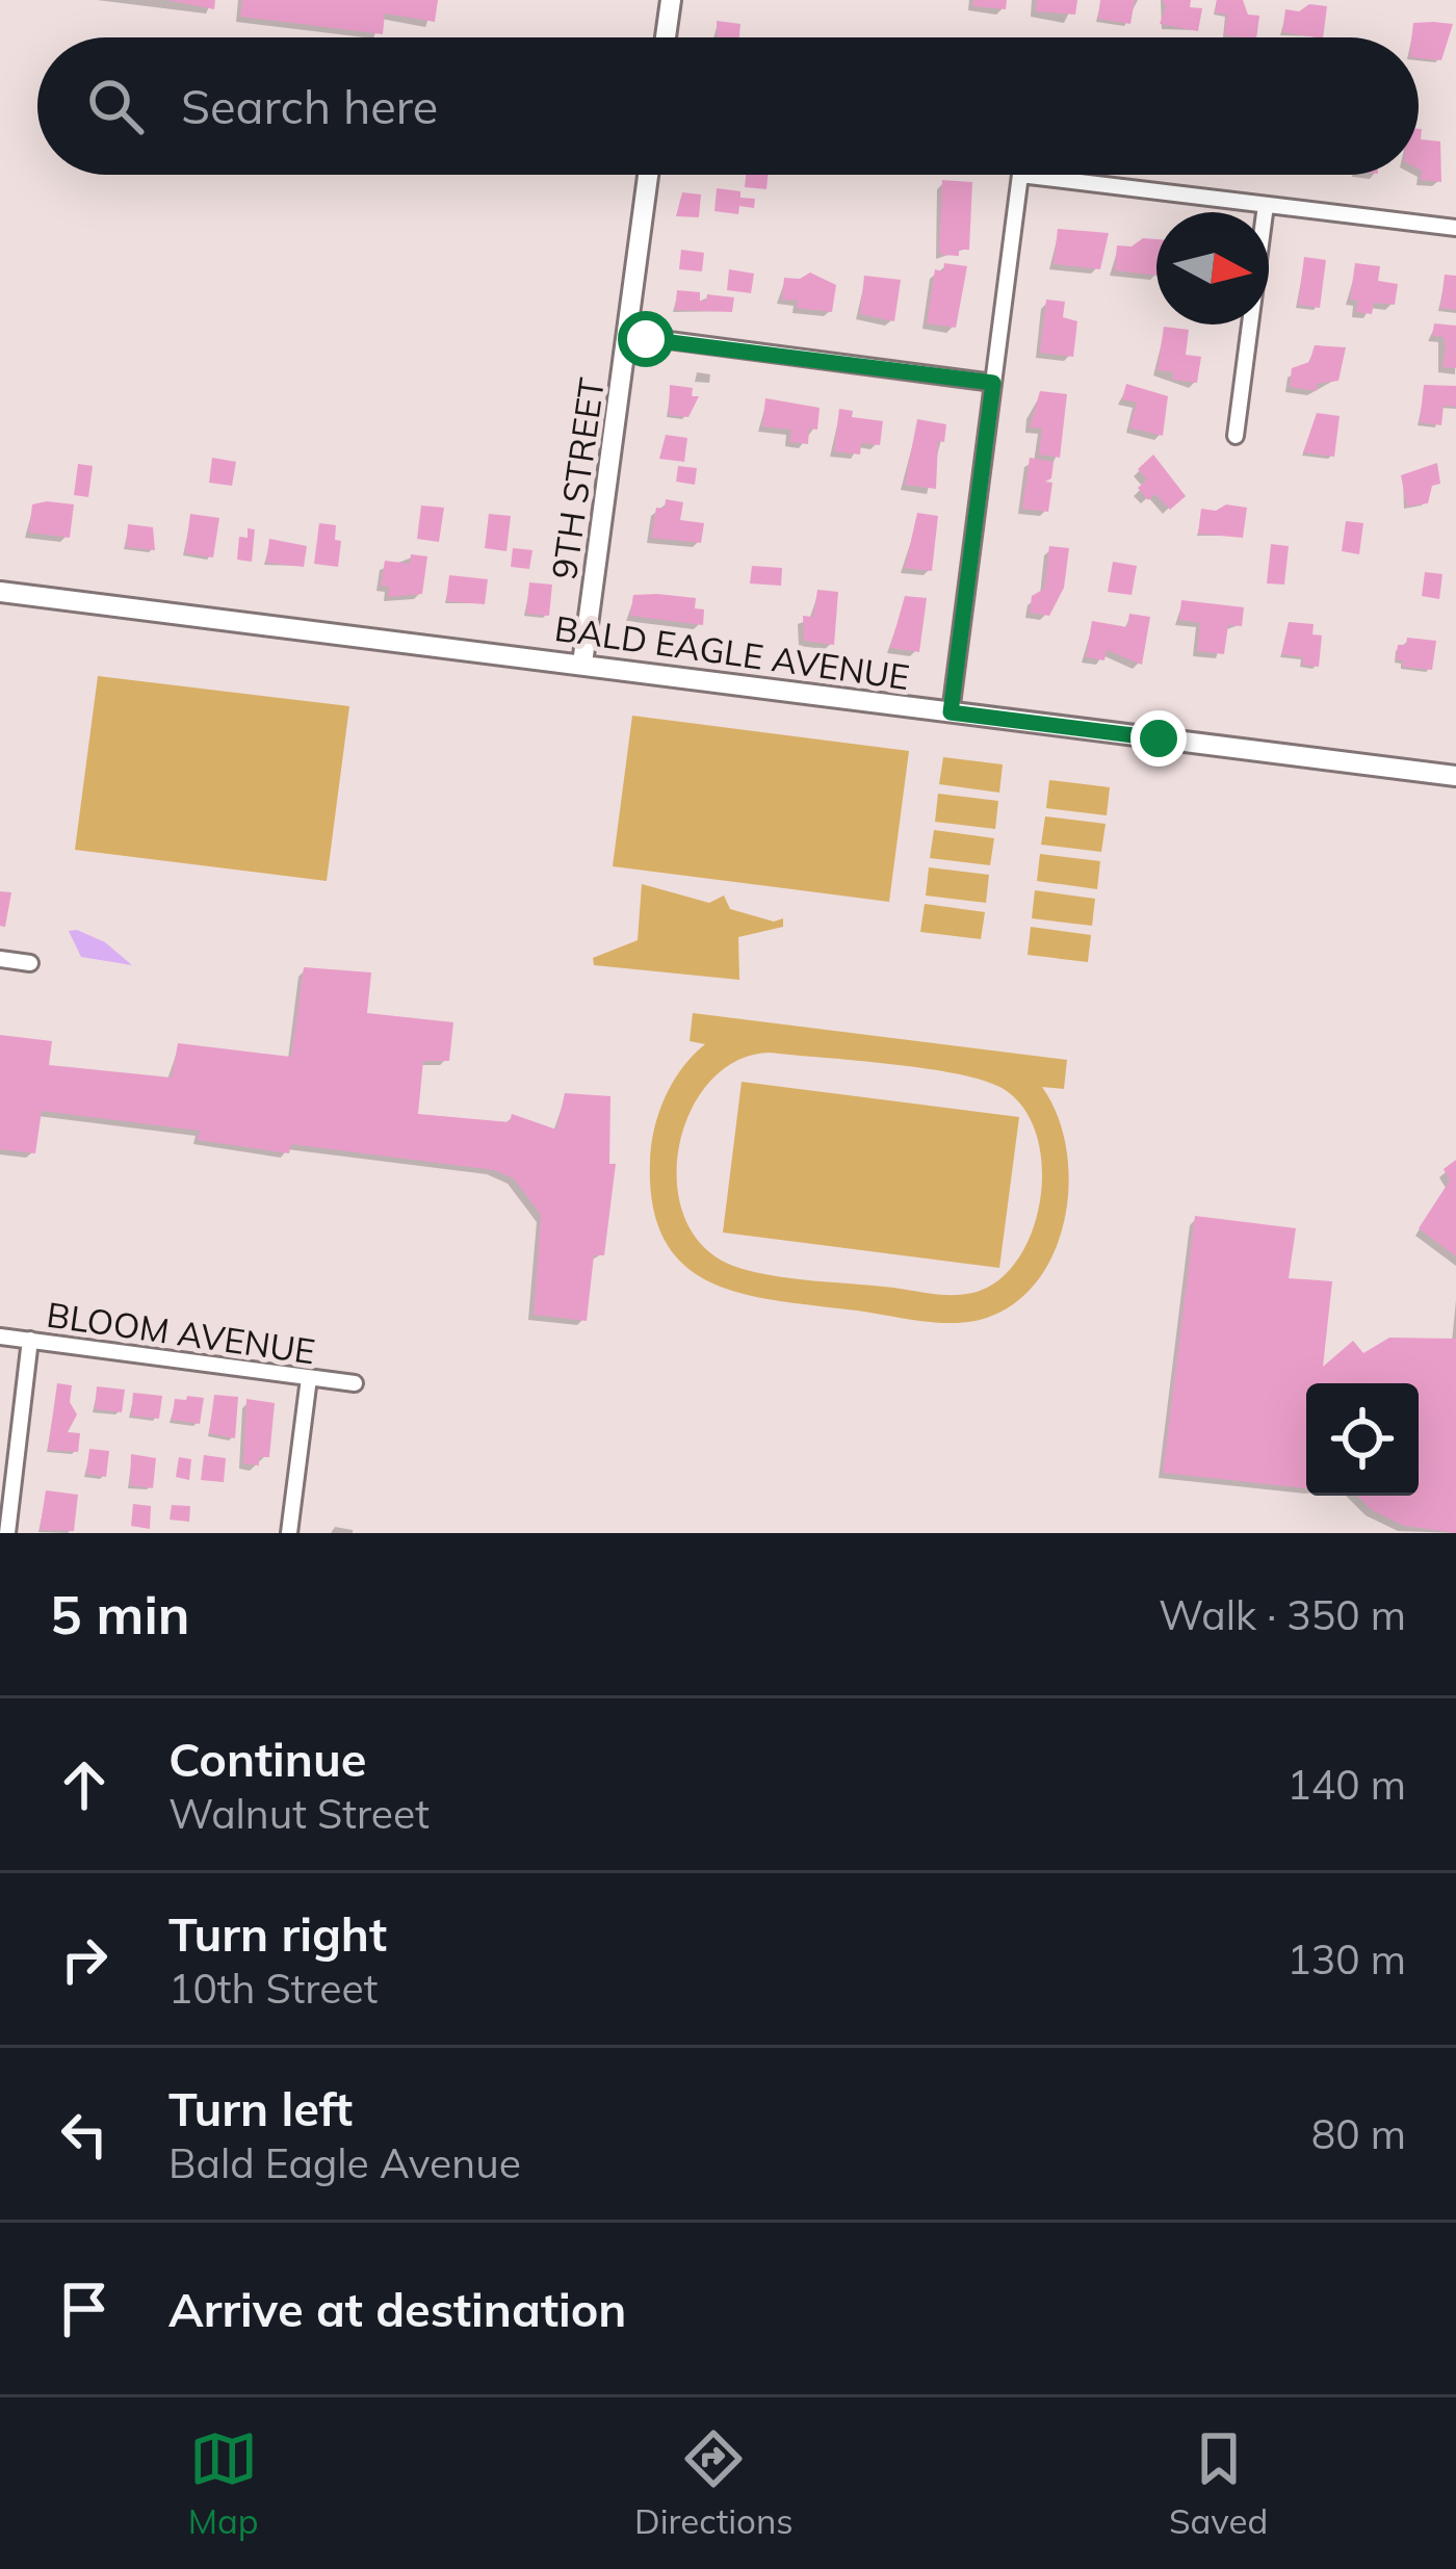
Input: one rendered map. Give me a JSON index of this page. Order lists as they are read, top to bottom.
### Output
{
  "streets": {
    "street": ["9TH STREET", "BALD EAGLE AVENUE", "BLOOM AVENUE"]
  },
  "crossings": [
    ["9TH STREET", "BALD EAGLE AVENUE"]
  ],
  "north": "right",
  "page": {
    "search": "Search here",
    "heading": ["5 min", "Walk · 350 m"],
    "list": [
      ["Continue", "Walnut Street", "140 m"],
      ["Turn right", "10th Street", "130 m"],
      ["Turn left", "Bald Eagle Avenue", "80 m"],
      "Arrive at destination"
    ],
    "nav": ["Map", "Directions", "Saved"]
  }
}
